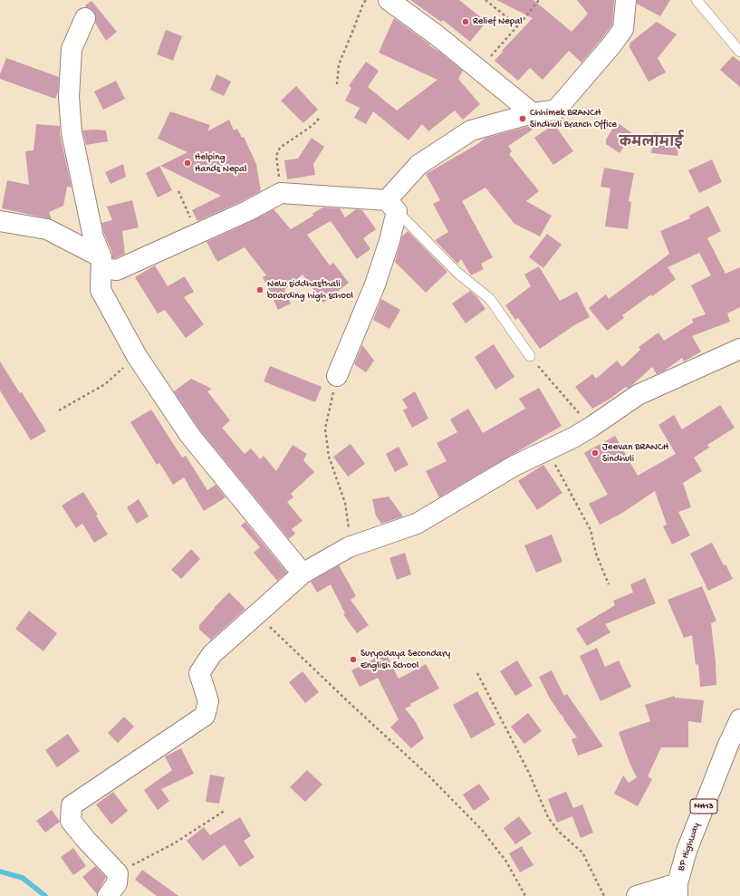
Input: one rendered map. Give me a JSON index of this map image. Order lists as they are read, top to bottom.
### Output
{
  "streets": {
    "main road": ["NH13", "BP Highway"]
  },
  "districts": ["कमलामाई"],
  "places": [
    "Relief Nepal",
    "Chhimek BRANCH Sindhuli Branch Office",
    "Helping Hands Nepal",
    "New siddhasthali boarding high school",
    "Jeevan BRANCH Sindhuli",
    "Suryodaya Secondary English School"
  ]
}
